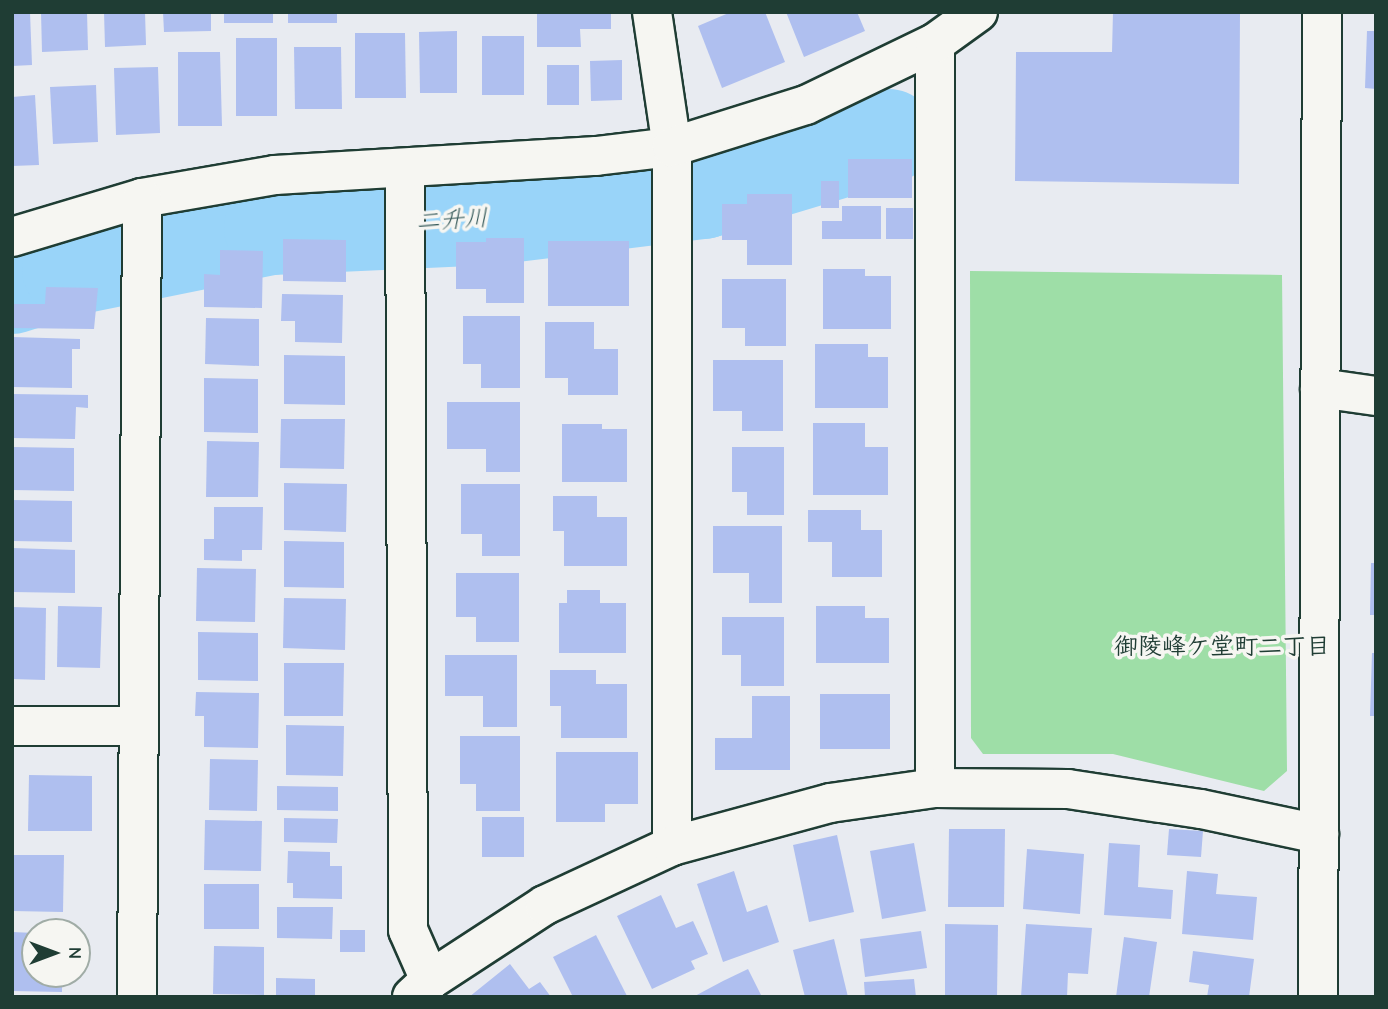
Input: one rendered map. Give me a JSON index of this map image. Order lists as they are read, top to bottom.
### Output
{
  "districts": ["御陵峰ケ堂町二丁目"],
  "water": ["二升川"],
  "north": "right"
}
